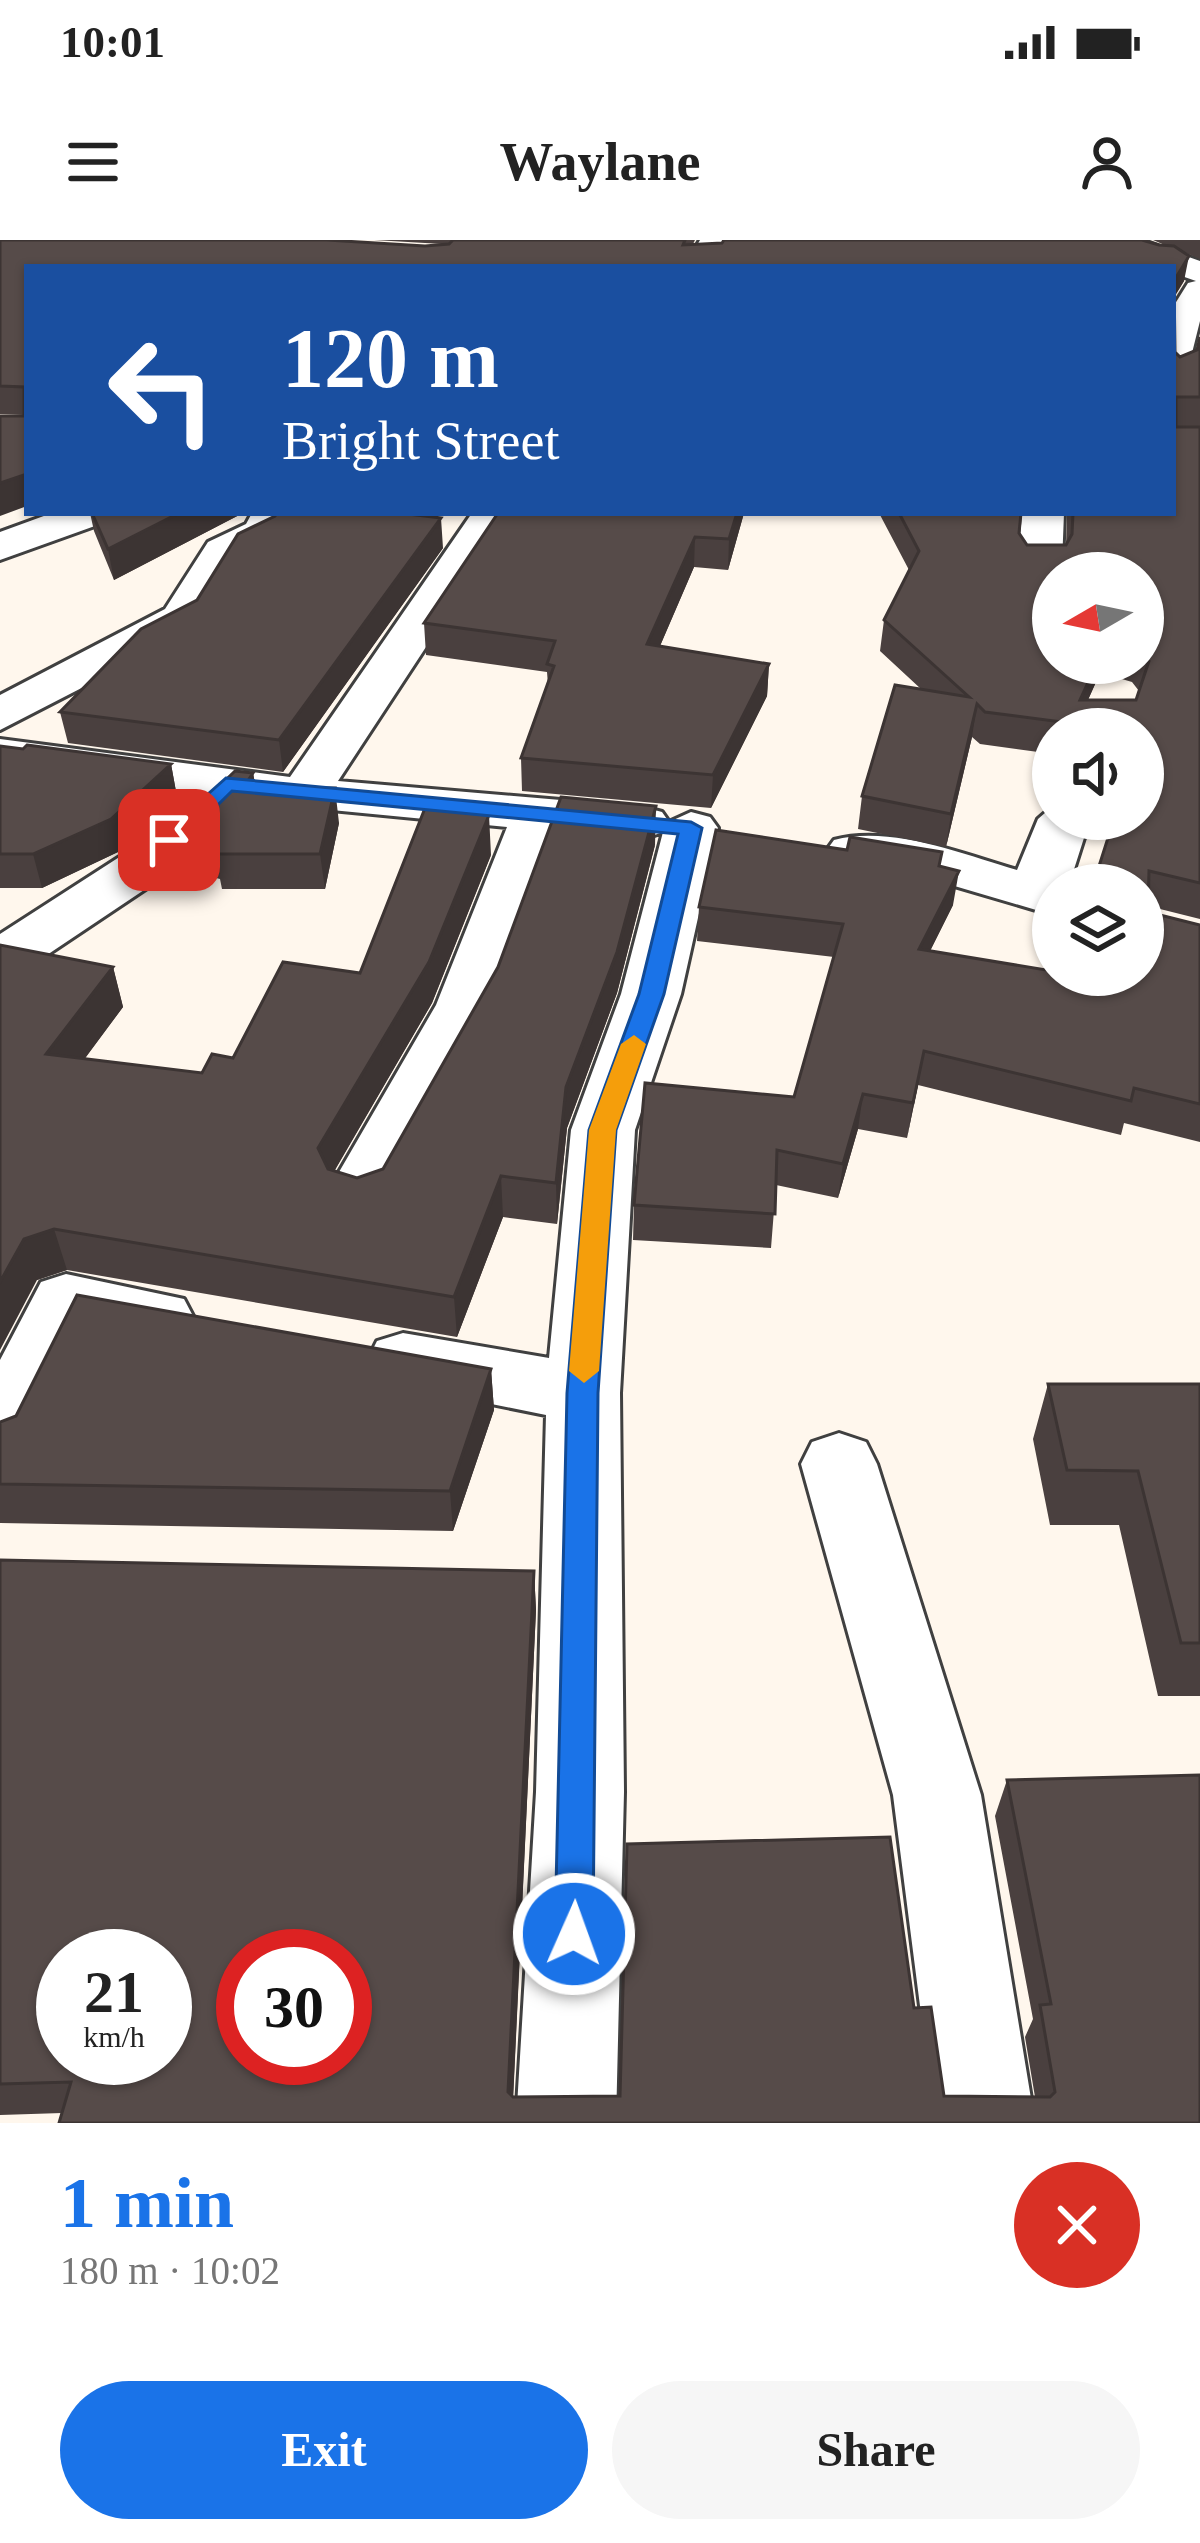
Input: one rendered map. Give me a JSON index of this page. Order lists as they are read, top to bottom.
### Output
{
  "north": "left",
  "page": {
    "status": "10:01",
    "header": "Waylane",
    "turn": ["120 m", "Bright Street"],
    "speed": "21 km/h",
    "limit": "30",
    "heading": ["1 min", "180 m · 10:02"],
    "buttons": ["Exit", "Share"]
  }
}
